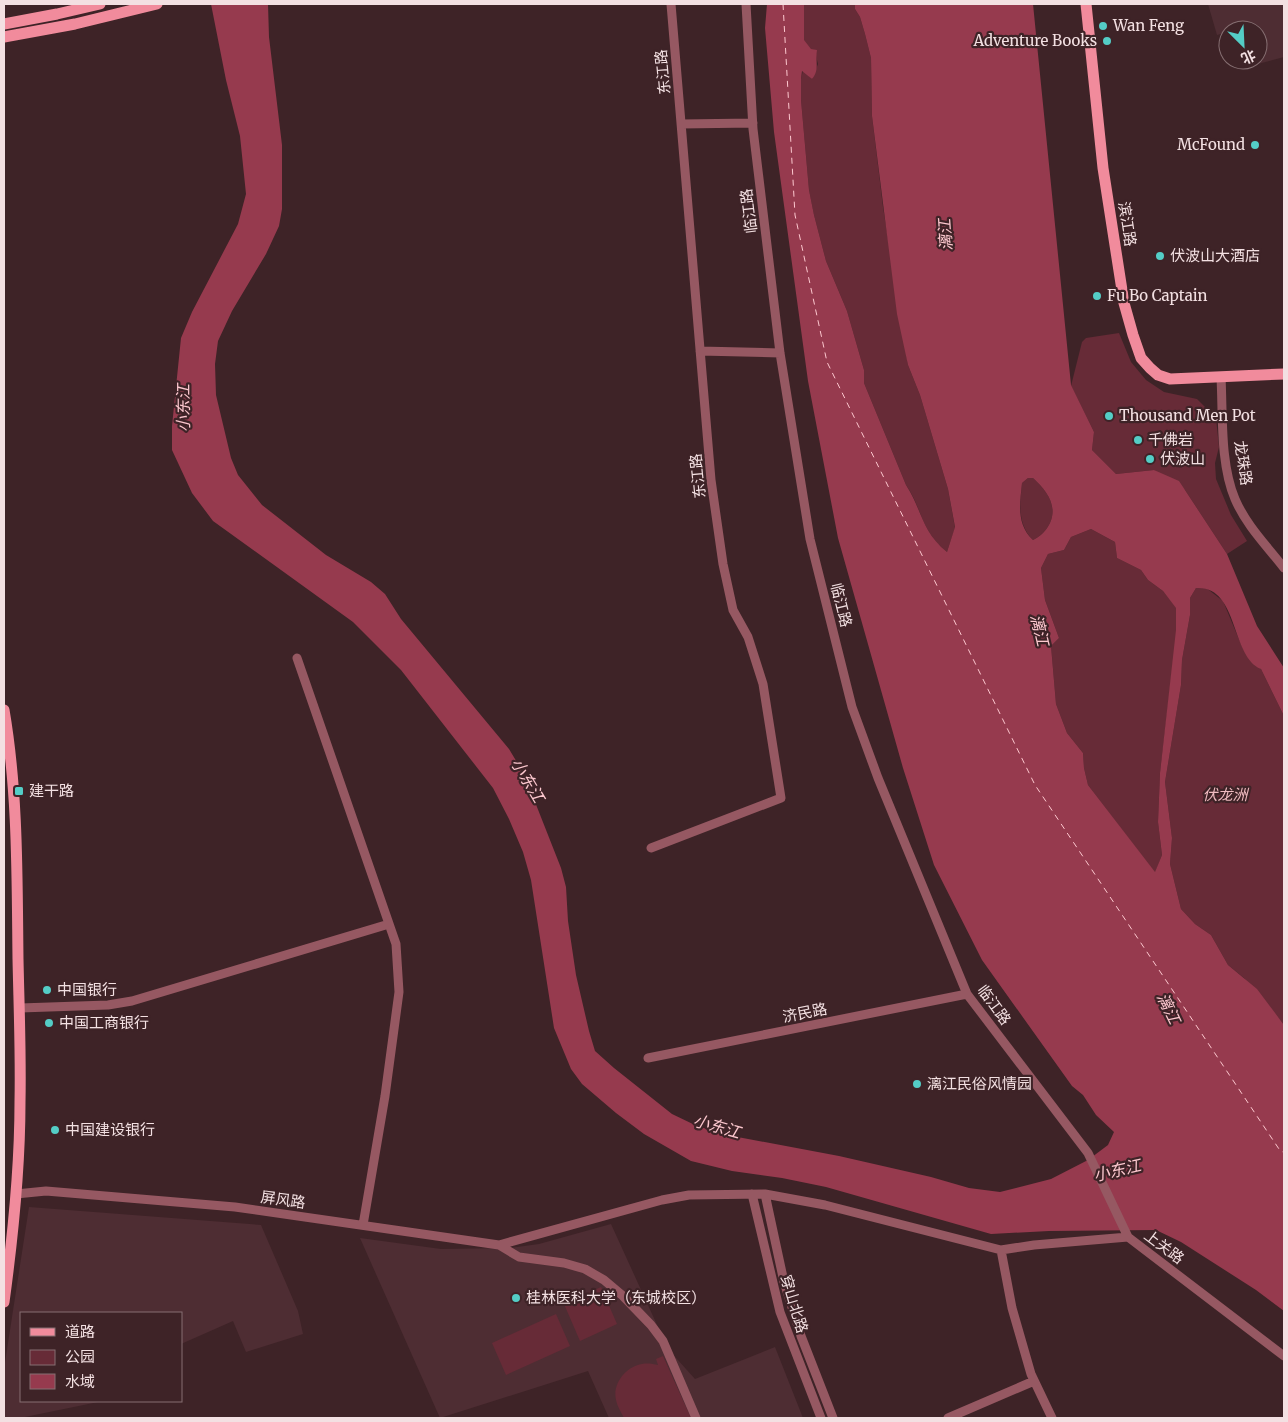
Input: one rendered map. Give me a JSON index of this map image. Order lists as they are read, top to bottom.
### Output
{
  "streets": {
    "main road": ["滨江路"],
    "street": [
      "东江路",
      "临江路",
      "龙珠路",
      "济民路",
      "屏风路",
      "上关路",
      "穿山北路"
    ]
  },
  "crossings": [
    ["临江路", "济民路"],
    ["临江路", "上关路"],
    ["滨江路", "龙珠路"],
    ["屏风路", "上关路"],
    ["上关路", "穿山北路"]
  ],
  "water": ["漓江", "小东江"],
  "parks": ["伏龙洲"],
  "places": {
    "other": [
      "Wan Feng",
      "Adventure Books",
      "McFound",
      "伏波山大酒店",
      "Fu Bo Captain",
      "Thousand Men Pot",
      "千佛岩",
      "伏波山",
      "中国银行",
      "中国工商银行",
      "漓江民俗风情园",
      "中国建设银行",
      "桂林医科大学（东城校区）"
    ],
    "transit": ["建干路"]
  },
  "legend": ["道路", "公园", "水域"],
  "north": "bottom right"
}
